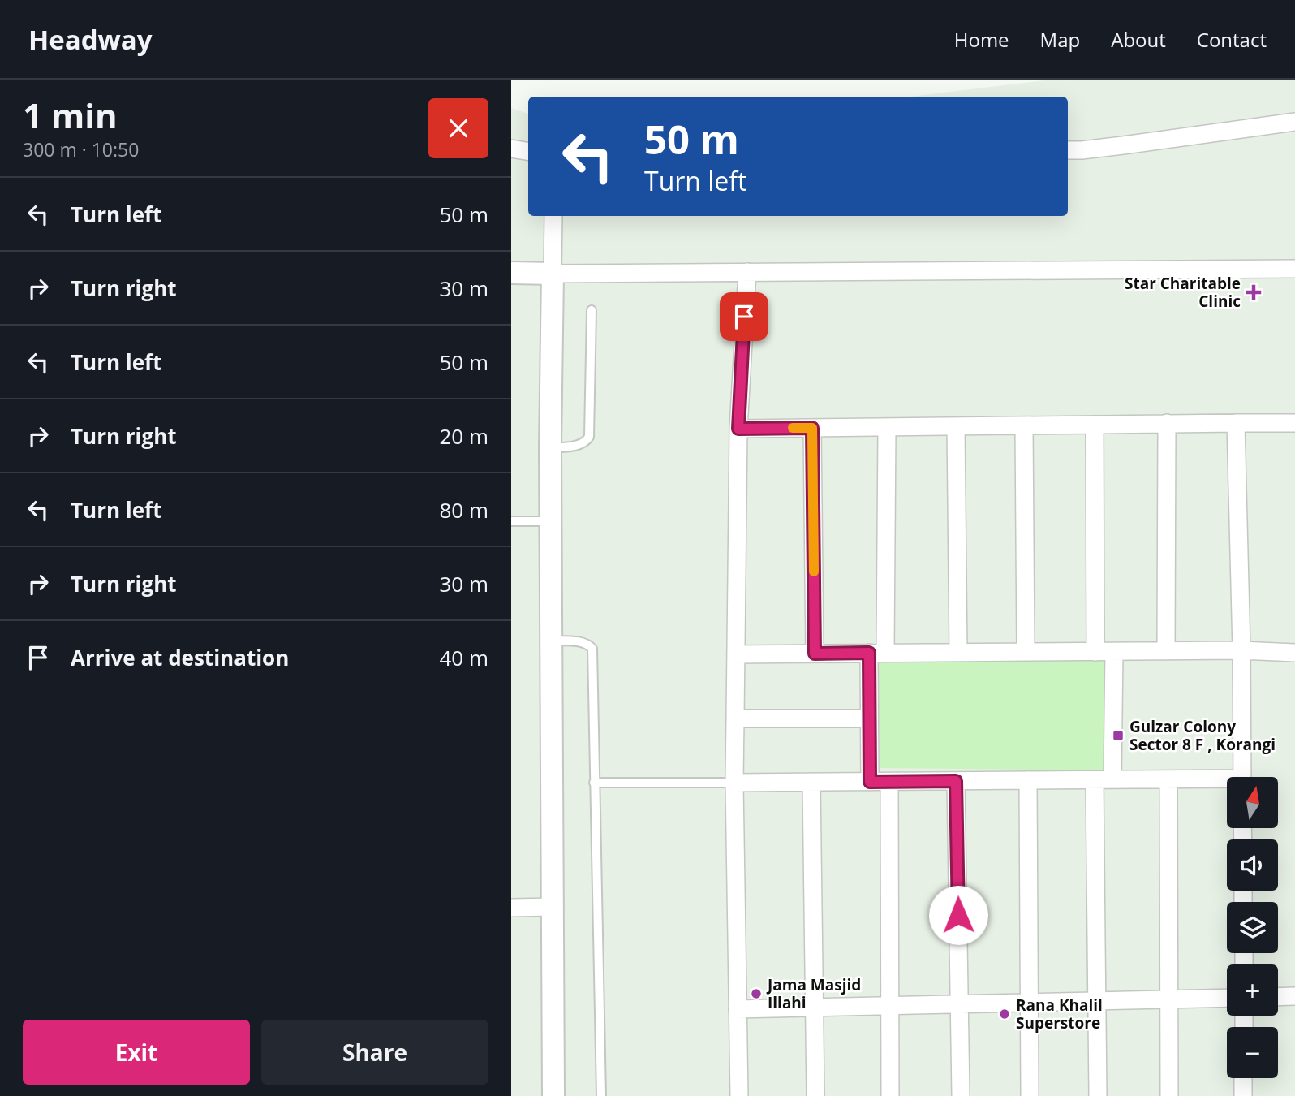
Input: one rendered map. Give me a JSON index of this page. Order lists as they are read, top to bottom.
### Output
{
  "places": {
    "health": ["Star Charitable Clinic"],
    "transit": ["Gulzar Colony Sector 8 F , Korangi"],
    "other": ["Jama Masjid Illahi", "Rana Khalil Superstore"]
  },
  "north": "top",
  "page": {
    "header": "Headway",
    "nav": [
      "Home",
      "Map",
      "About",
      "Contact"
    ],
    "heading": ["1 min", "300 m · 10:50"],
    "turn": ["50 m", "Turn left"],
    "list": [
      {
        "name": "Turn left",
        "value": "50 m"
      },
      {
        "name": "Turn right",
        "value": "30 m"
      },
      {
        "name": "Turn left",
        "value": "50 m"
      },
      {
        "name": "Turn right",
        "value": "20 m"
      },
      {
        "name": "Turn left",
        "value": "80 m"
      },
      {
        "name": "Turn right",
        "value": "30 m"
      },
      {
        "name": "Arrive at destination",
        "value": "40 m"
      }
    ],
    "map_buttons": ["+", "−"],
    "buttons": ["Exit", "Share"]
  }
}
